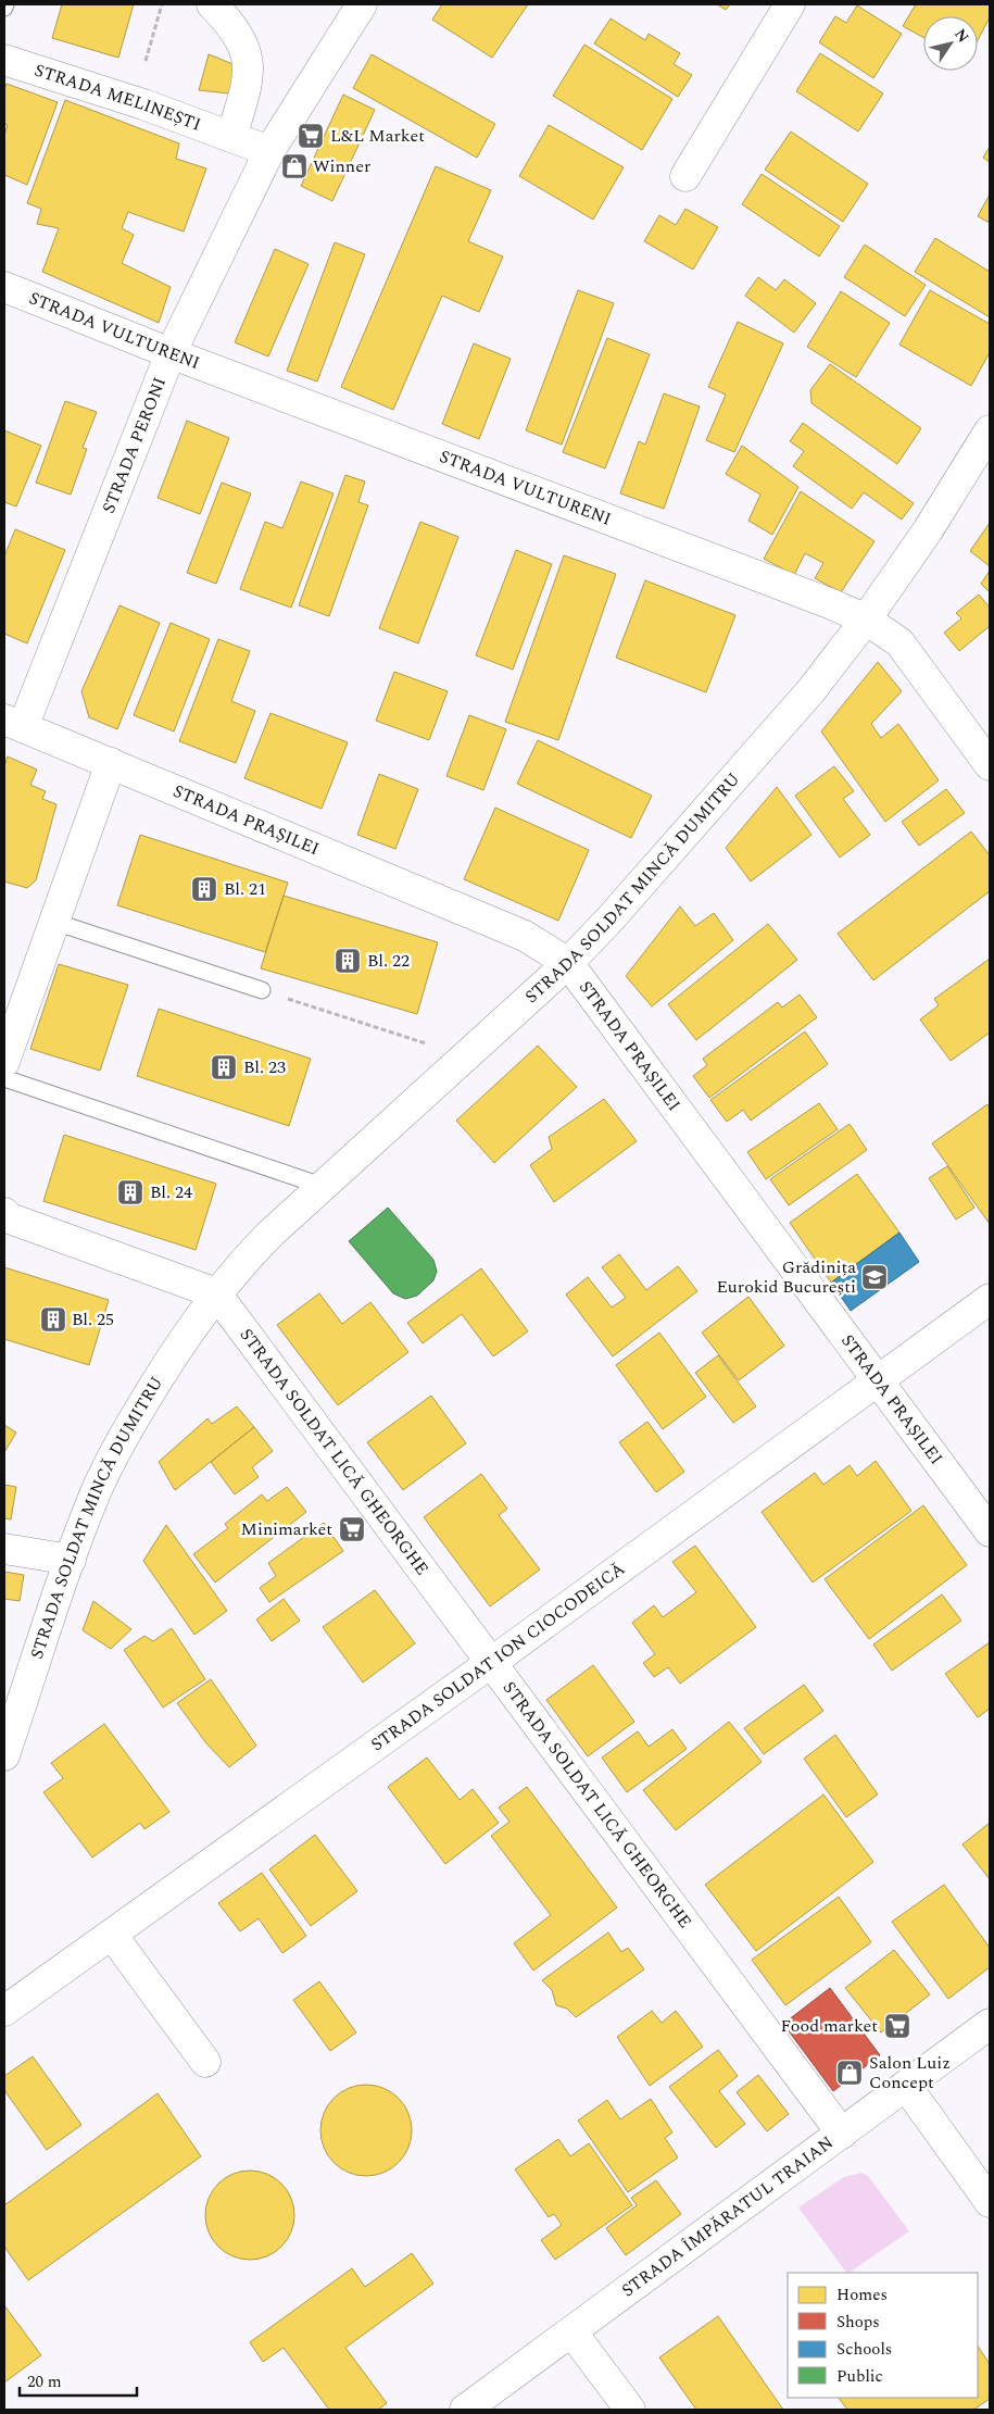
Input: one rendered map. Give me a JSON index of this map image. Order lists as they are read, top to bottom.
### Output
{
  "streets": {
    "street": [
      "STRADA MELINEȘTI",
      "STRADA VULTURENI",
      "STRADA PERONI",
      "STRADA PRAȘILEI",
      "STRADA SOLDAT MINCĂ DUMITRU",
      "STRADA SOLDAT LICĂ GHEORGHE",
      "STRADA SOLDAT ION CIOCODEICĂ",
      "STRADA ÎMPĂRATUL TRAIAN"
    ]
  },
  "crossings": [
    ["STRADA MELINEȘTI", "STRADA PERONI"],
    ["STRADA VULTURENI", "STRADA PERONI"],
    ["STRADA VULTURENI", "STRADA SOLDAT MINCĂ DUMITRU"],
    ["STRADA PERONI", "STRADA PRAȘILEI"],
    ["STRADA PRAȘILEI", "STRADA SOLDAT MINCĂ DUMITRU"],
    ["STRADA PRAȘILEI", "STRADA SOLDAT ION CIOCODEICĂ"],
    ["STRADA SOLDAT MINCĂ DUMITRU", "STRADA SOLDAT LICĂ GHEORGHE"],
    ["STRADA SOLDAT LICĂ GHEORGHE", "STRADA SOLDAT ION CIOCODEICĂ"],
    ["STRADA SOLDAT LICĂ GHEORGHE", "STRADA ÎMPĂRATUL TRAIAN"]
  ],
  "places": {
    "supermarket": ["L&L Market", "Minimarket", "Food market"],
    "shop": ["Winner", "Salon Luiz Concept"],
    "building": [
      "Bl. 21",
      "Bl. 22",
      "Bl. 23",
      "Bl. 24",
      "Bl. 25"
    ],
    "school or university": ["Grădinița Eurokid București"]
  },
  "legend": [
    "Homes",
    "Shops",
    "Schools",
    "Public"
  ],
  "scale_bar": "20 m",
  "north": "top right"
}
